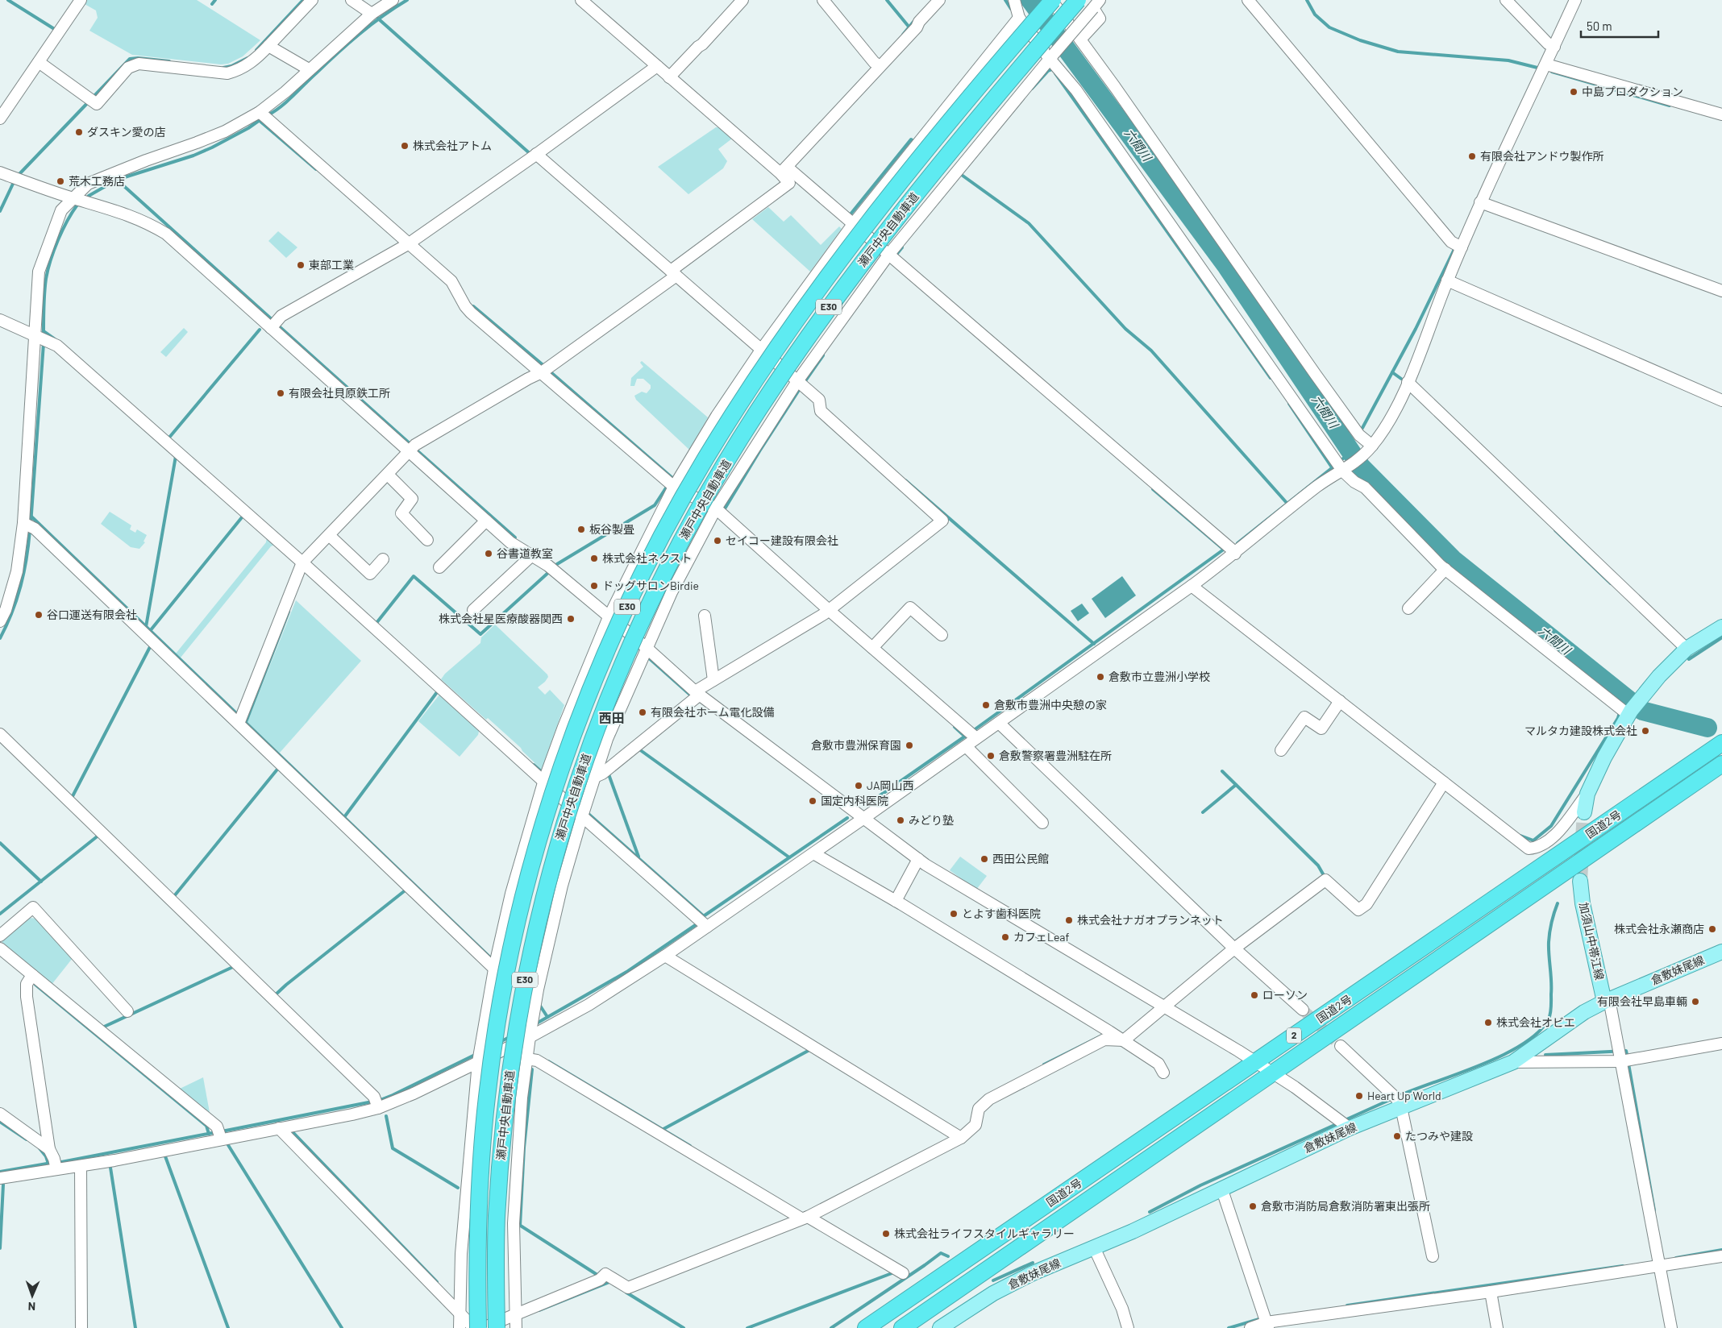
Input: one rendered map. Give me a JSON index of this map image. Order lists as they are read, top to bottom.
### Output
{
  "streets": {
    "highway": [
      "瀬戸中央自動車道",
      "E30",
      "国道2号",
      "2"
    ],
    "main road": ["加須山中帯江線", "倉敷妹尾線"]
  },
  "crossings": [
    ["加須山中帯江線", "倉敷妹尾線"]
  ],
  "districts": ["西田"],
  "water": ["六間川"],
  "places": [
    "中島プロダクション",
    "ダスキン愛の店",
    "株式会社アトム",
    "有限会社アンドウ製作所",
    "荒木工務店",
    "東部工業",
    "有限会社貝原鉄工所",
    "板谷製畳",
    "セイコー建設有限会社",
    "谷書道教室",
    "株式会社ネクスト",
    "ドッグサロンBirdie",
    "谷口運送有限会社",
    "株式会社星医療酸器関西",
    "倉敷市立豊洲小学校",
    "倉敷市豊洲中央憩の家",
    "有限会社ホーム電化設備",
    "マルタカ建設株式会社",
    "倉敷市豊洲保育園",
    "倉敷警察署豊洲駐在所",
    "JA岡山西",
    "国定内科医院",
    "みどり塾",
    "西田公民館",
    "とよす歯科医院",
    "株式会社ナガオプランネット",
    "株式会社永瀬商店",
    "カフェLeaf",
    "ローソン",
    "有限会社早島車輛",
    "株式会社オビエ",
    "Heart Up World",
    "たつみや建設",
    "倉敷市消防局倉敷消防署東出張所",
    "株式会社ライフスタイルギャラリー"
  ],
  "scale_bar": "50 m",
  "north": "bottom"
}
